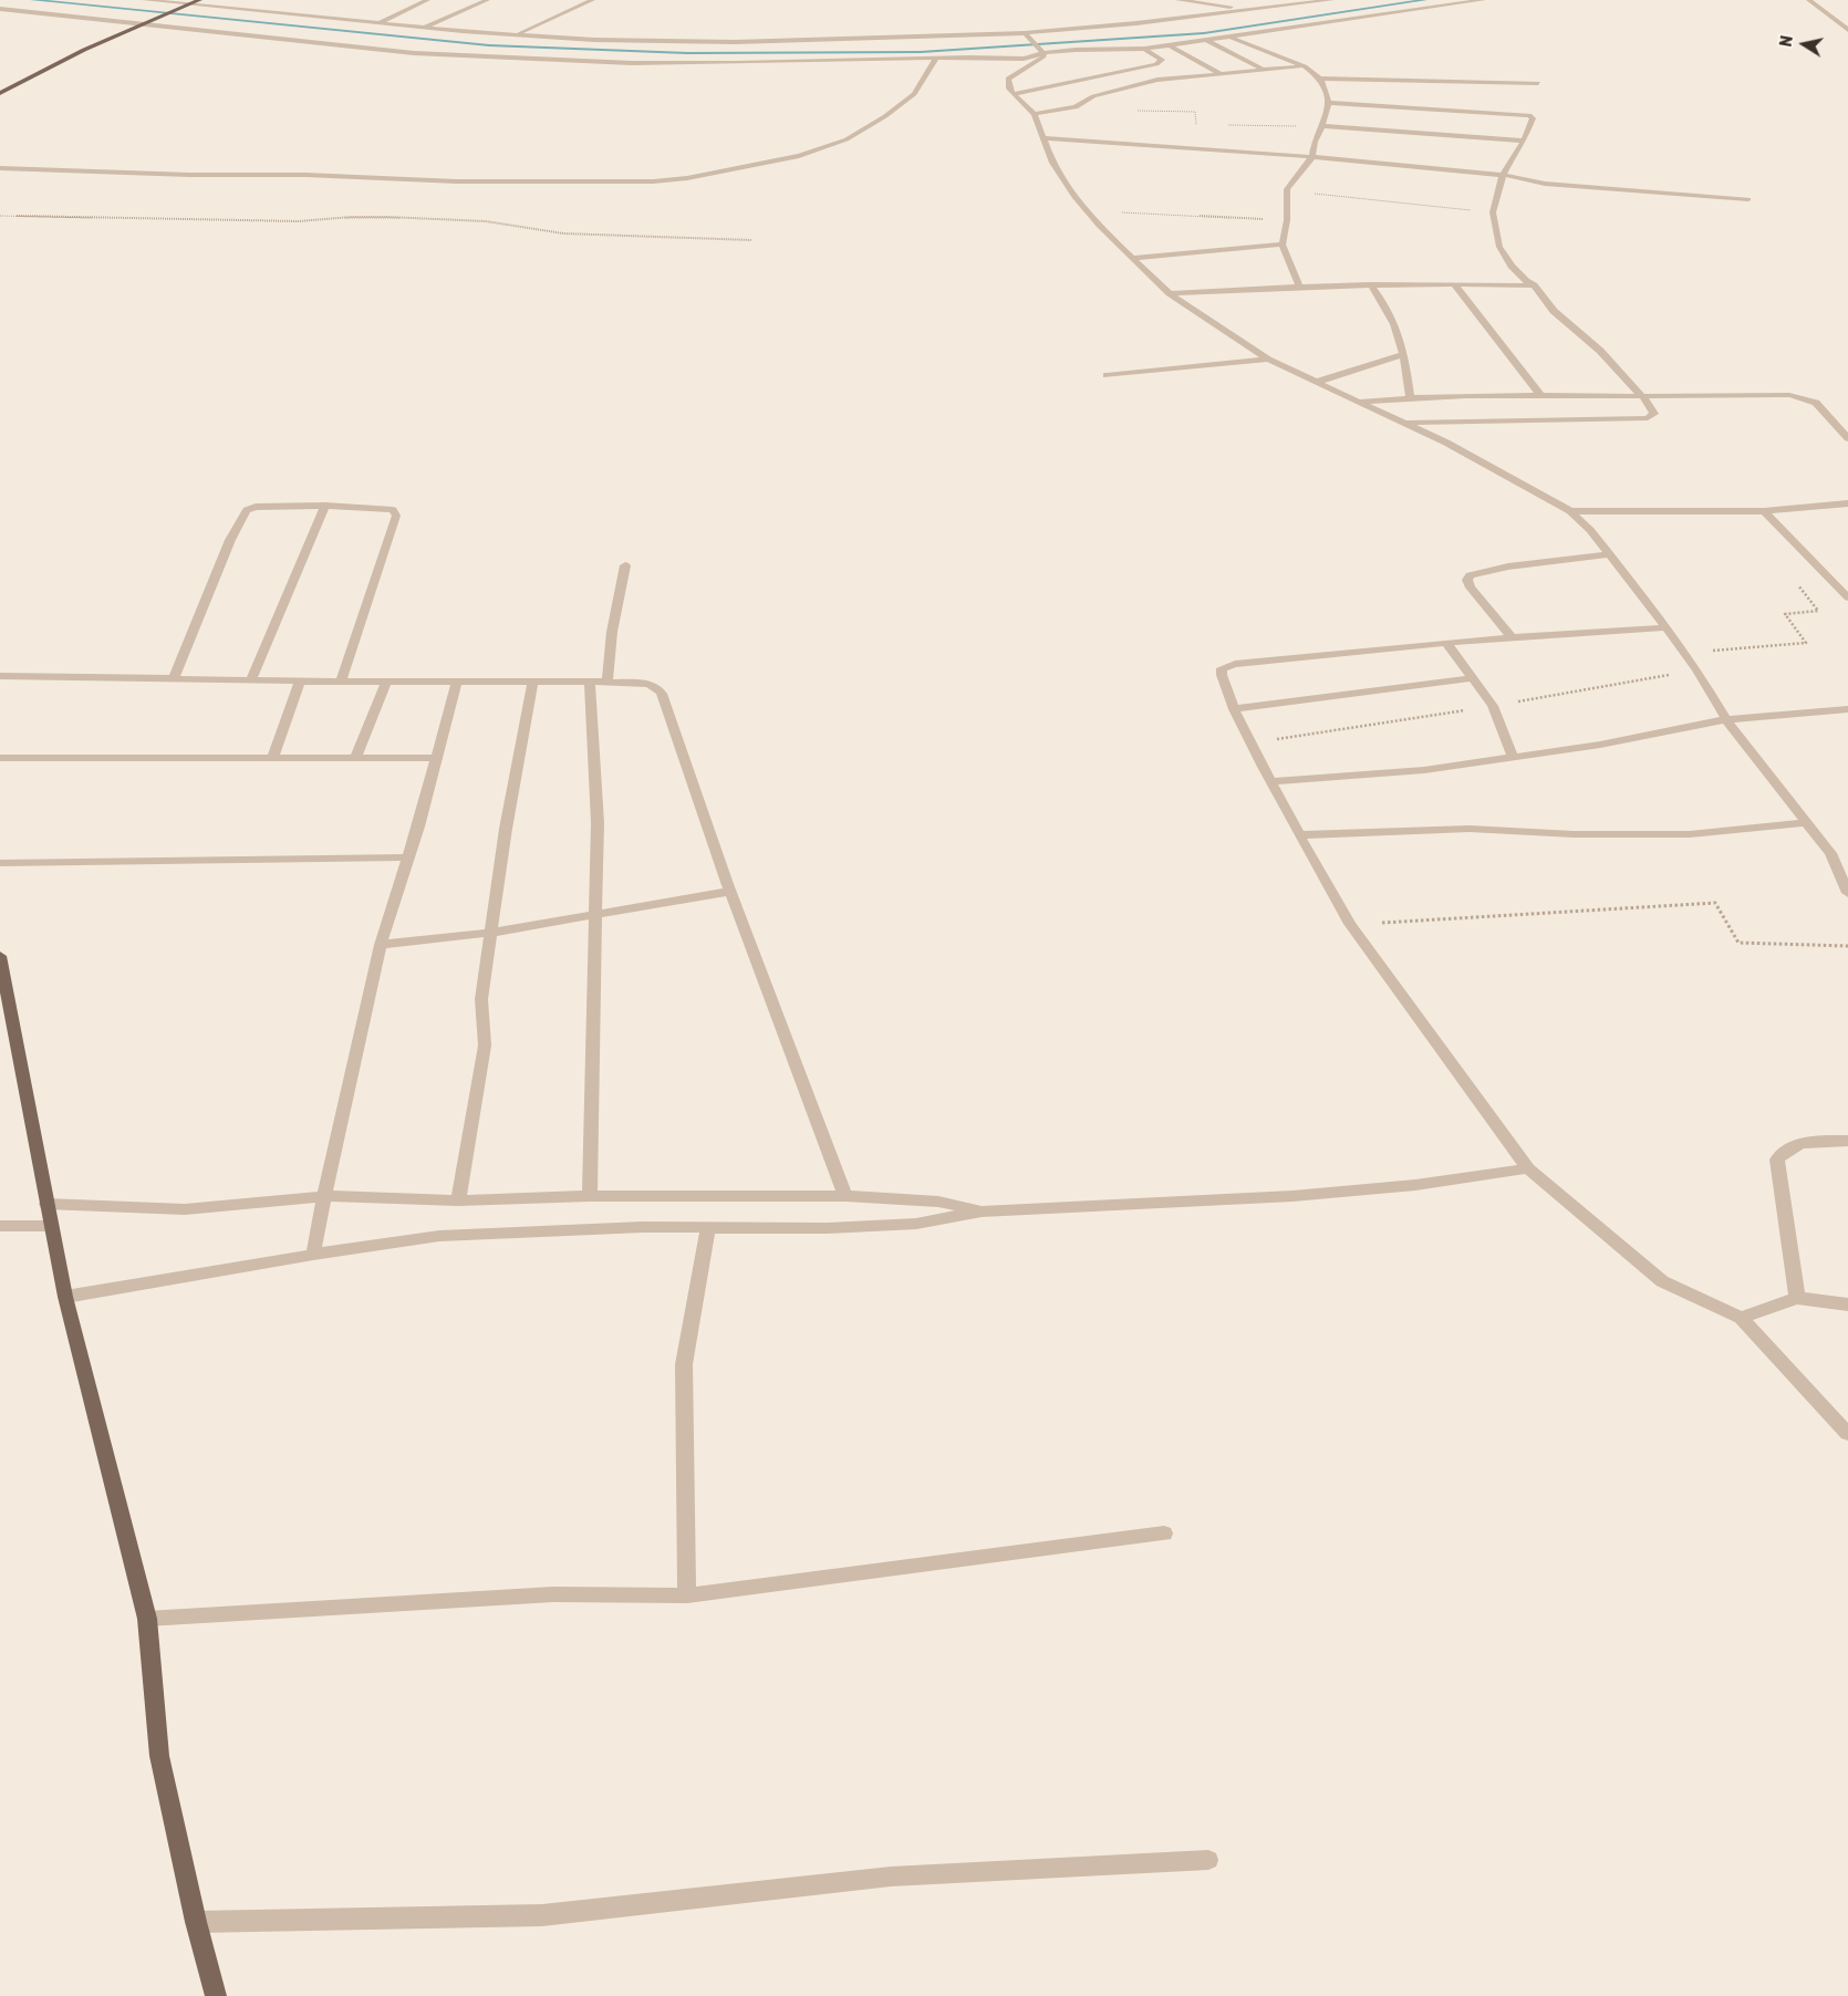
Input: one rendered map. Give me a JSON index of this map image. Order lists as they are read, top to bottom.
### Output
{
  "north": "left"
}
